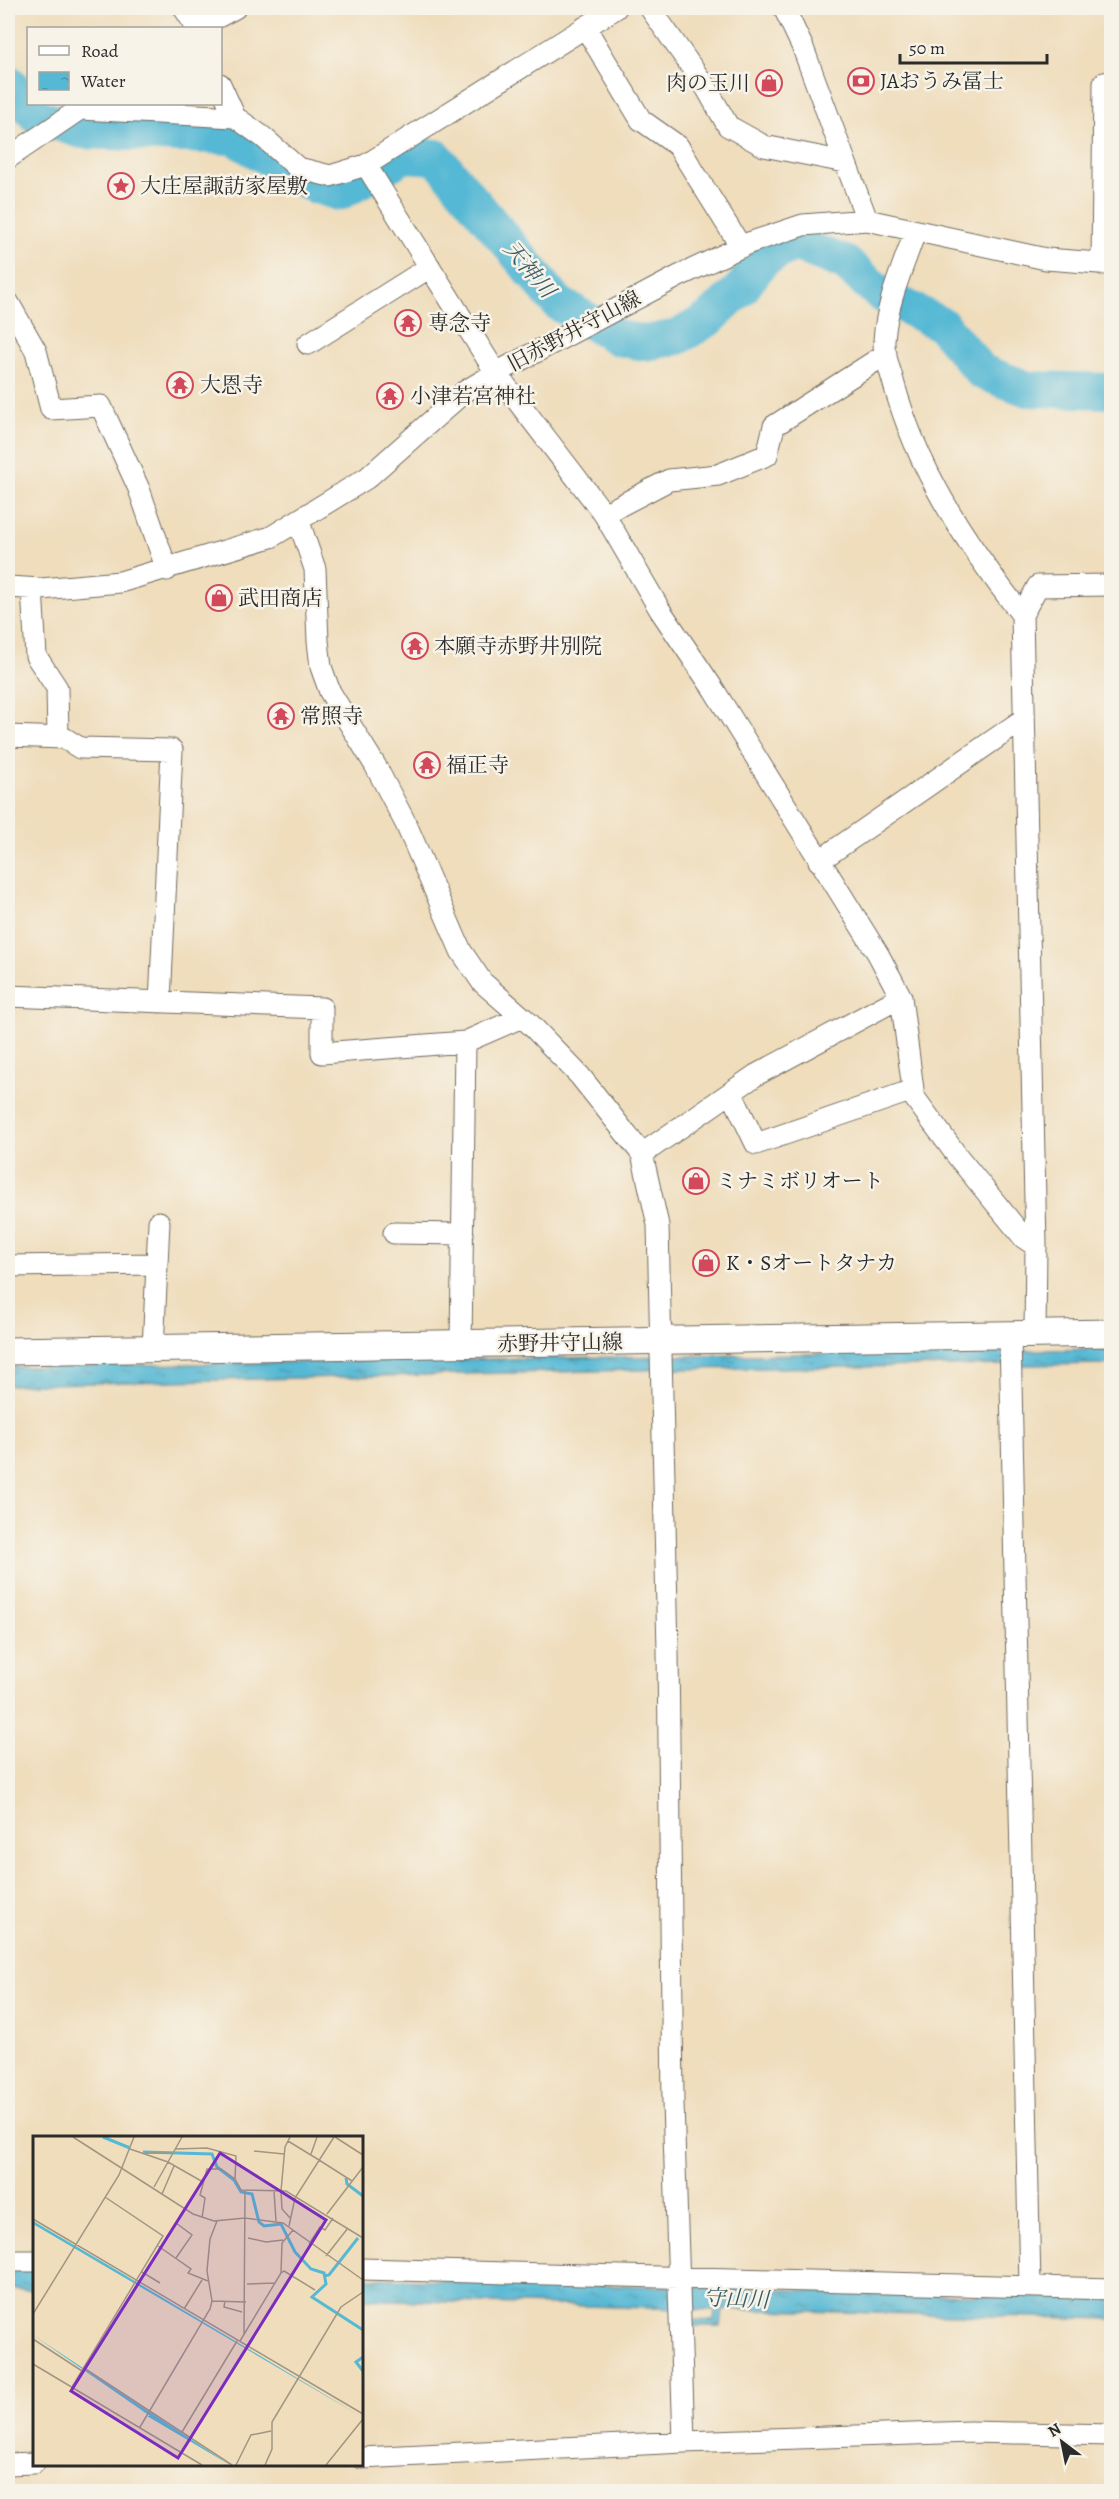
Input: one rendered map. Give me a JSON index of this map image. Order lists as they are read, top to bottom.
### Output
{
  "streets": {
    "main road": ["赤野井守山線"],
    "street": ["旧赤野井守山線"]
  },
  "water": ["天神川", "守山川"],
  "places": {
    "bank": ["JAおうみ冨士"],
    "shop": [
      "肉の玉川",
      "武田商店",
      "ミナミボリオート",
      "K・Sオートタナカ"
    ],
    "place": ["大庄屋諏訪家屋敷"],
    "temple": [
      "専念寺",
      "大恩寺",
      "小津若宮神社",
      "本願寺赤野井別院",
      "常照寺",
      "福正寺"
    ]
  },
  "legend": ["Road", "Water"],
  "scale_bar": "50 m",
  "north": "top left"
}
